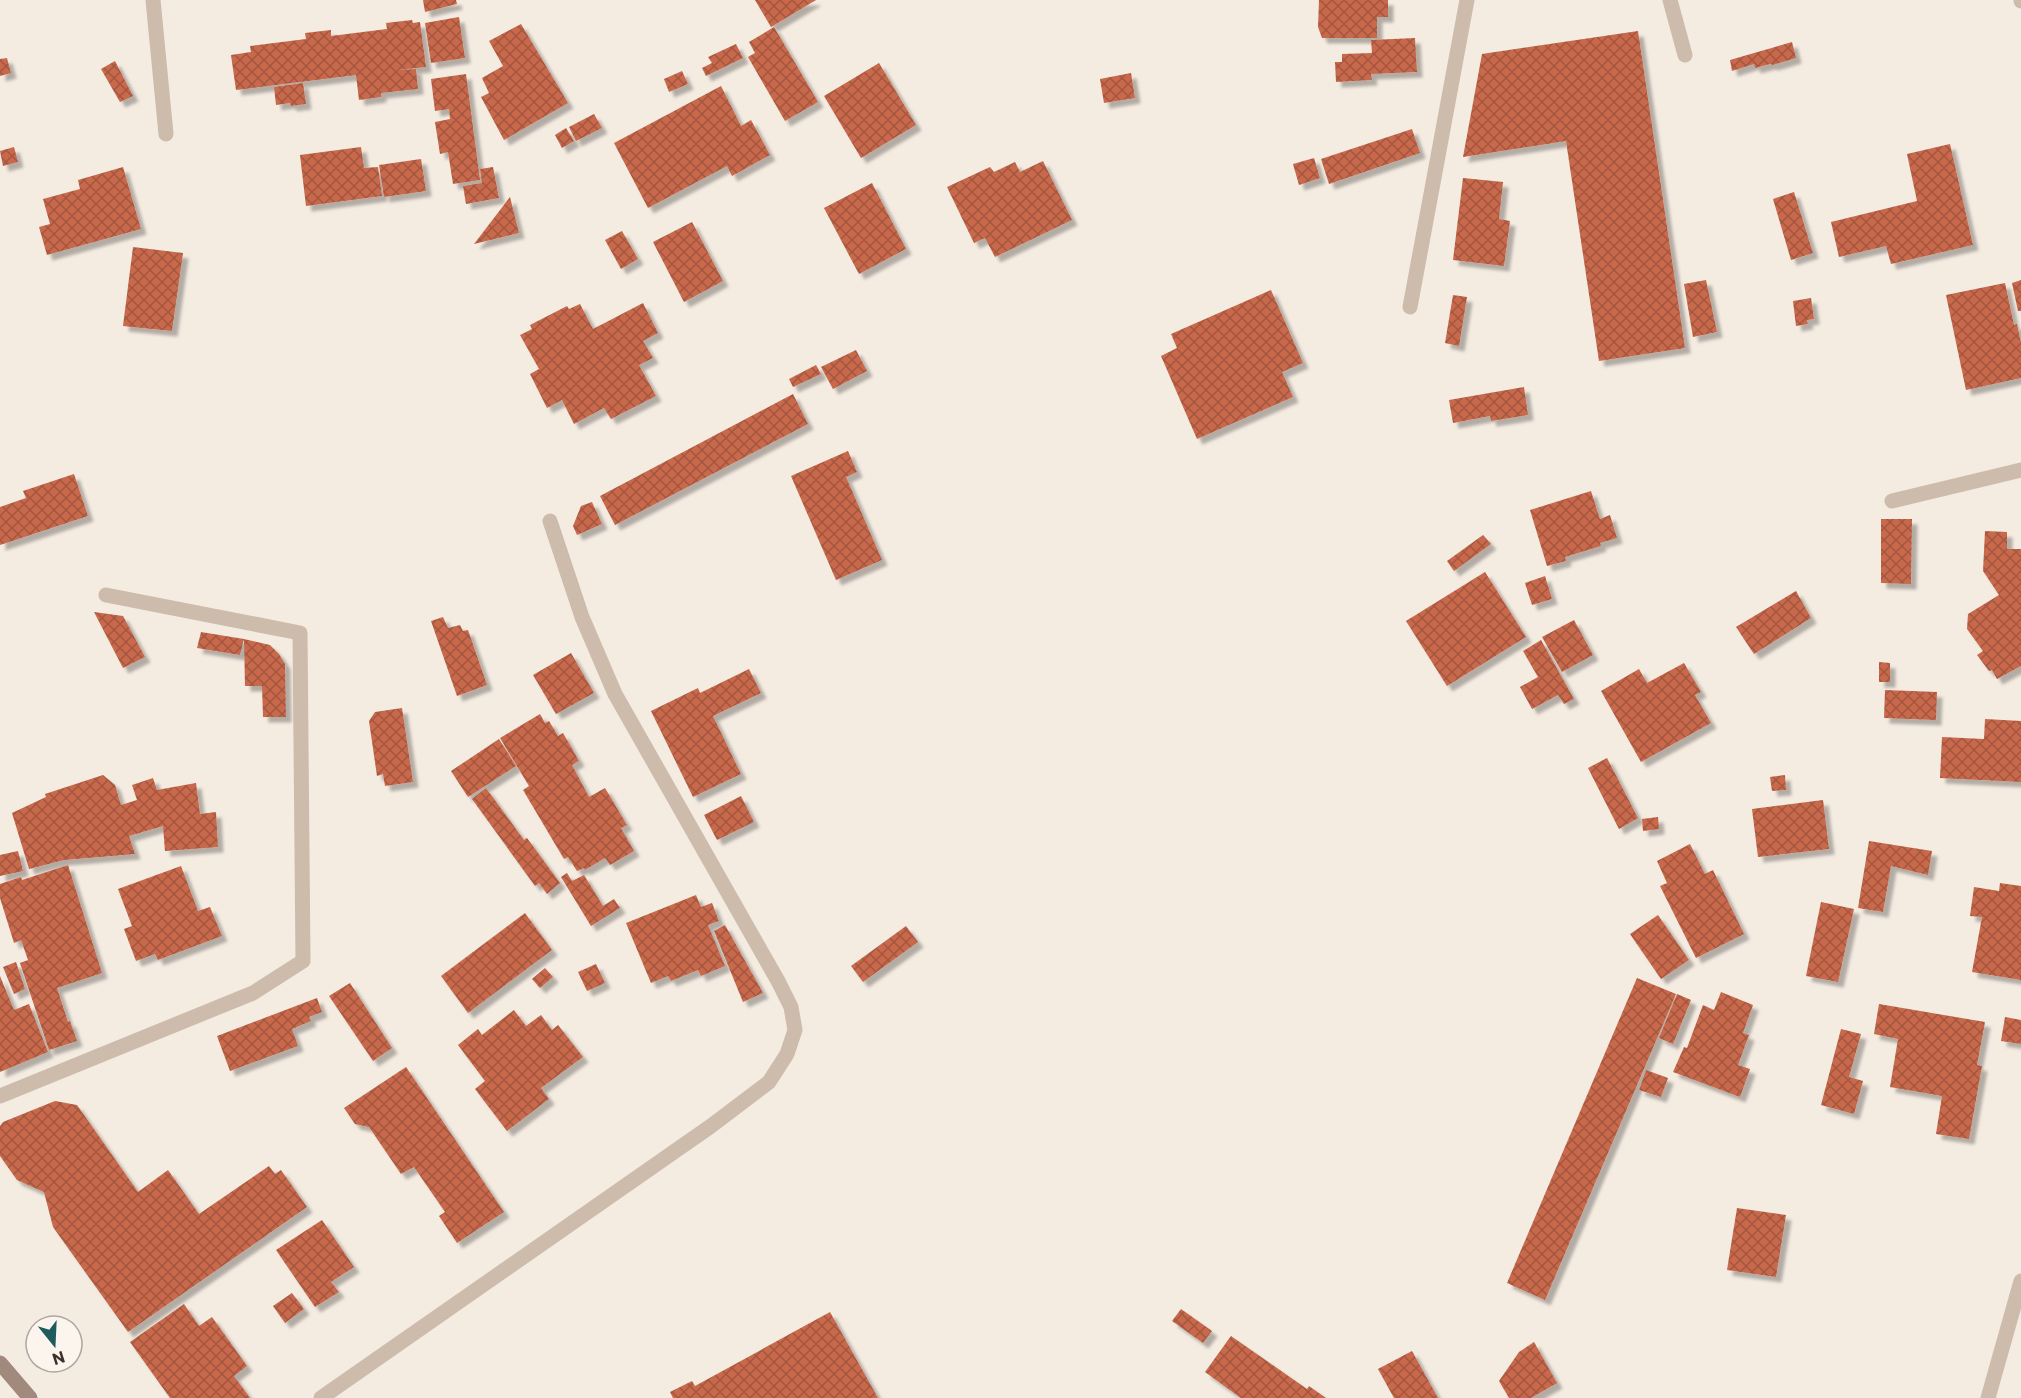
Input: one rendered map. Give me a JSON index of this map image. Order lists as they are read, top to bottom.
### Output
{
  "north": "bottom"
}
